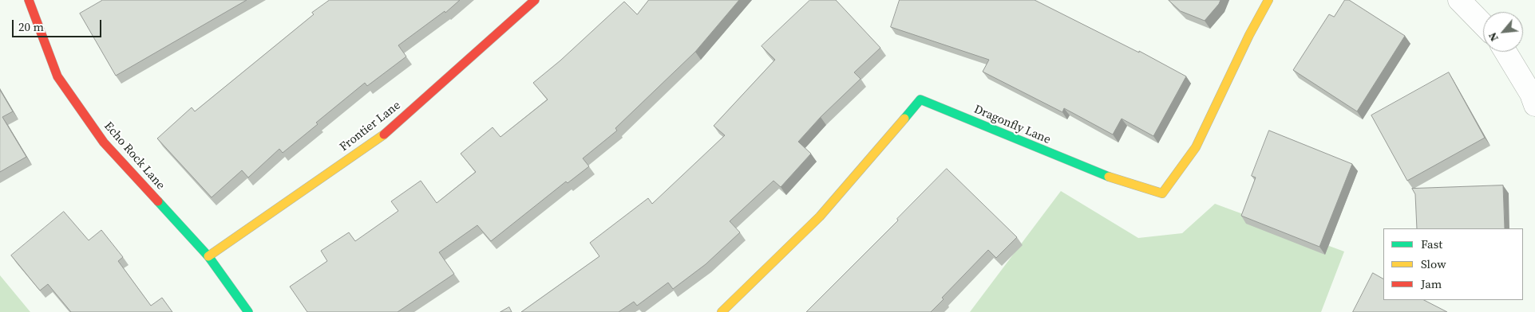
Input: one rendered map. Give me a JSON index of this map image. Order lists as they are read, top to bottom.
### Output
{
  "streets": {
    "street": ["Dragonfly Lane", "Frontier Lane", "Echo Rock Lane"]
  },
  "crossings": [
    ["Frontier Lane", "Echo Rock Lane"]
  ],
  "legend": ["Fast", "Slow", "Jam"],
  "scale_bar": "20 m",
  "north": "bottom left"
}
